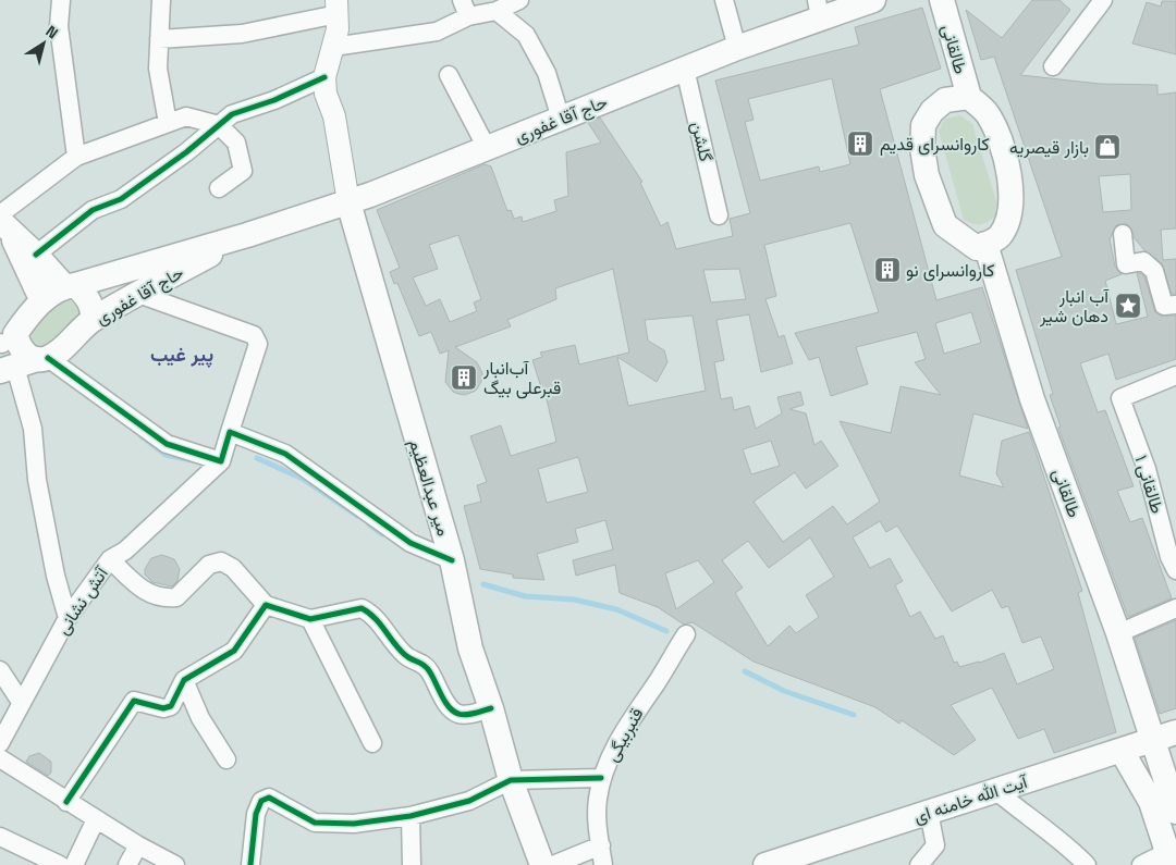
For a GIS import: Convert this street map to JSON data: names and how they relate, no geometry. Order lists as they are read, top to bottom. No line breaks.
{"streets":{"main road":["طالقانی","حاج آقا غفوری","میر عبدالعظیم","آیت الله خامنه ای"],"street":["گلشن","طالقانی ۱","آتش نشانی","قنبربیگی"]},"crossings":[["طالقانی","آیت الله خامنه ای"],["حاج آقا غفوری","گلشن"],["حاج آقا غفوری","میر عبدالعظیم"]],"districts":["پیر غیب"],"places":{"building":["کاروانسرای قدیم","کاروانسرای نو","آب‌انبار قبرعلی بیگ"],"shop":["بازار قیصریه"],"place":["آب انبار دهان شیر"]},"north":"top right"}
